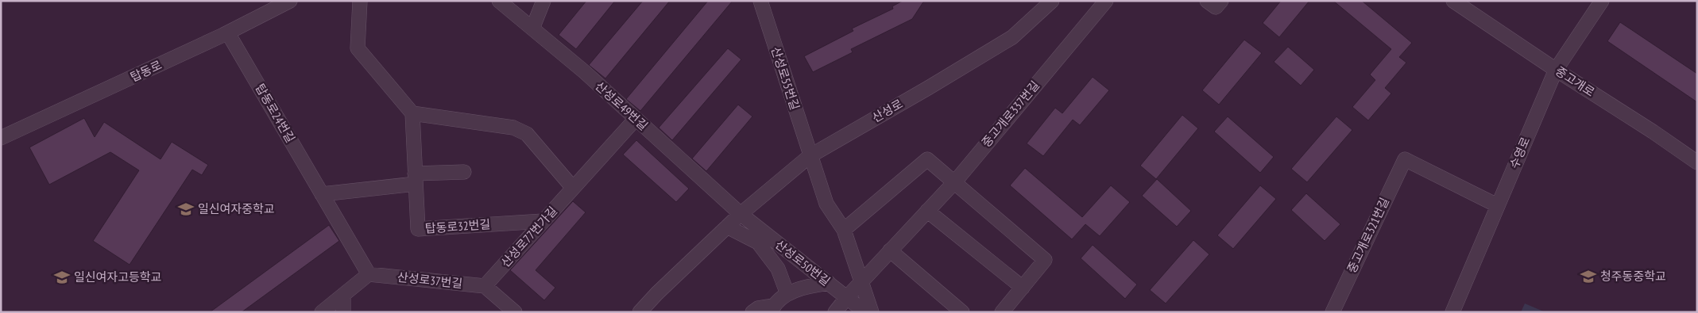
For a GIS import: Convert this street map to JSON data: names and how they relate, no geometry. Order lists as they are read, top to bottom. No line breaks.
{"streets":{"street":["탑동로","산성로55번길","중고개로","산성로49번길","산성로","탑동로24번길","중고개로337번길","수영로","탑동로32번길","중고개로321번길","산성로77번가길","산성로50번길","산성로37번길"]},"crossings":[["탑동로","탑동로24번길"],["산성로55번길","산성로"],["산성로55번길","중고개로337번길"],["중고개로","수영로"],["산성로49번길","산성로"],["산성로49번길","산성로77번가길"],["산성로49번길","산성로50번길"],["산성로","산성로50번길"],["탑동로24번길","산성로37번길"],["중고개로337번길","산성로50번길"],["수영로","중고개로321번길"],["탑동로32번길","산성로77번가길"],["산성로77번가길","산성로37번길"]],"places":{"school or university":["일신여자중학교","청주동중학교","일신여자고등학교"]}}
